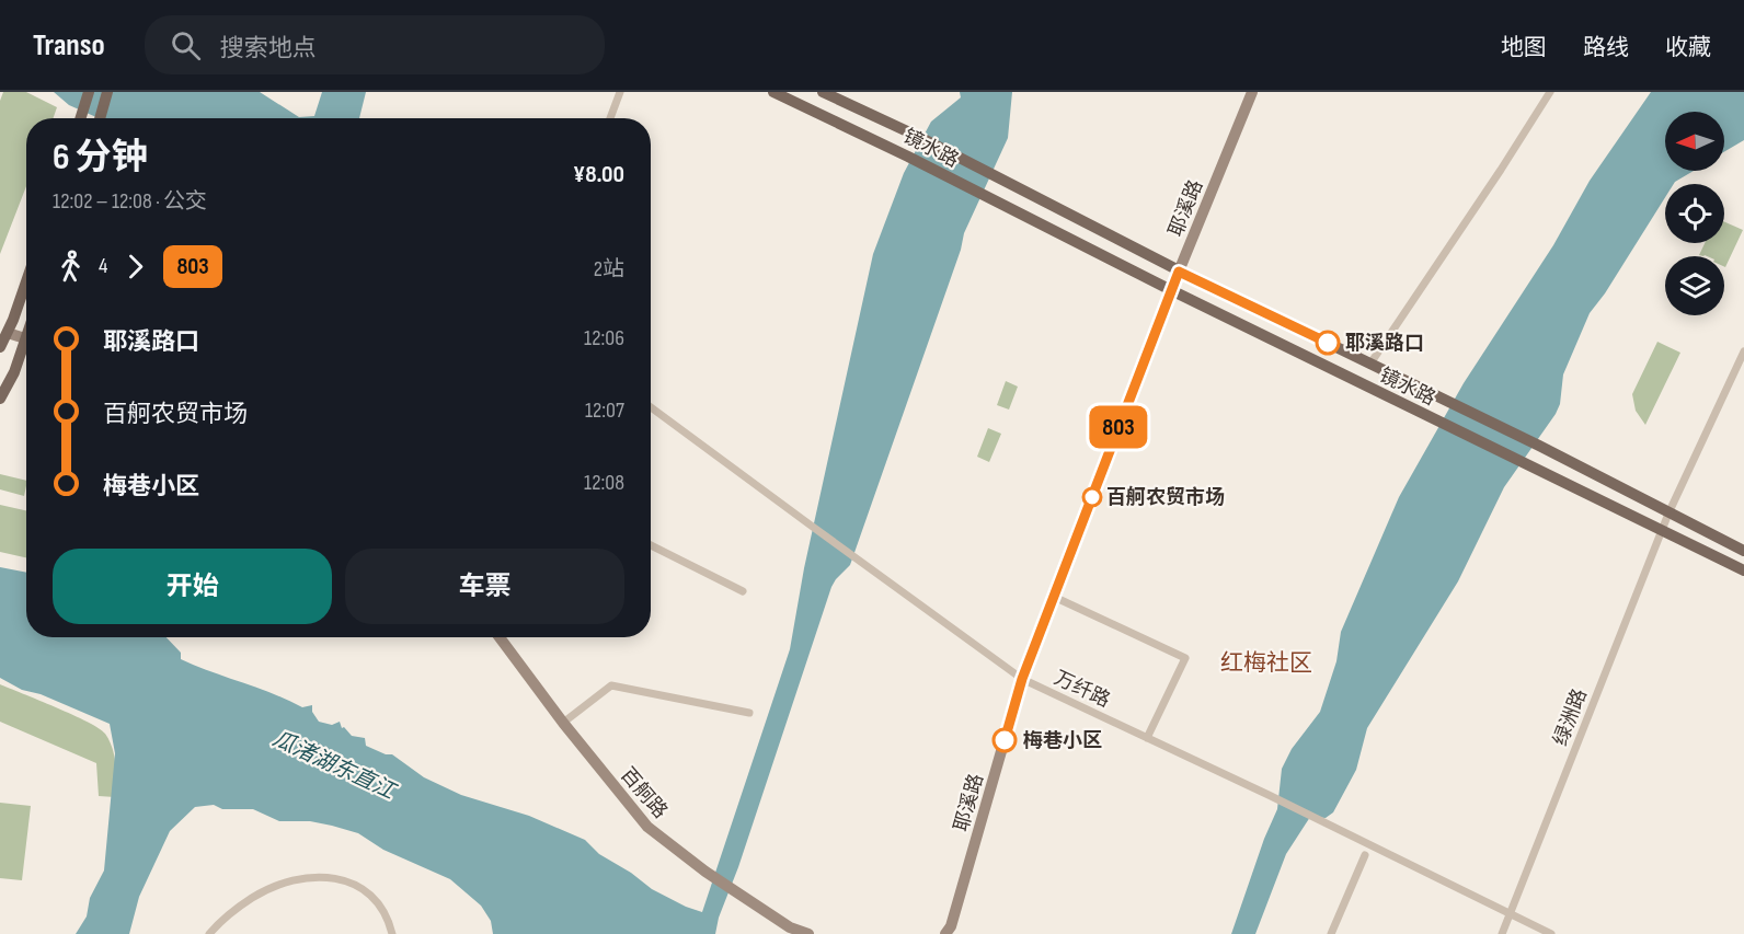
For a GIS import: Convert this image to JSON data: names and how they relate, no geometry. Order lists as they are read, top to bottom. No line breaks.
{"streets":{"main road":["镜水路"],"street":["耶溪路","万纤路","绿洲路","百舸路"]},"crossings":[["镜水路","耶溪路"],["镜水路","绿洲路"],["耶溪路","万纤路"],["万纤路","绿洲路"]],"districts":["红梅社区"],"water":["瓜渚湖东直江"],"places":["耶溪路口","百舸农贸市场","梅巷小区"],"lines":["bus line 803"],"north":"left","page":{"header":"Transo","search":"搜索地点","nav":["地图","路线","收藏"],"on_map":"803","heading":["6 分钟","12:02 – 12:08 · 公交","¥8.00"],"legs":["4","803","2站"],"list":[{"name":"耶溪路口","value":"12:06"},{"name":"百舸农贸市场","value":"12:07"},{"name":"梅巷小区","value":"12:08"}],"buttons":["开始","车票"]}}
